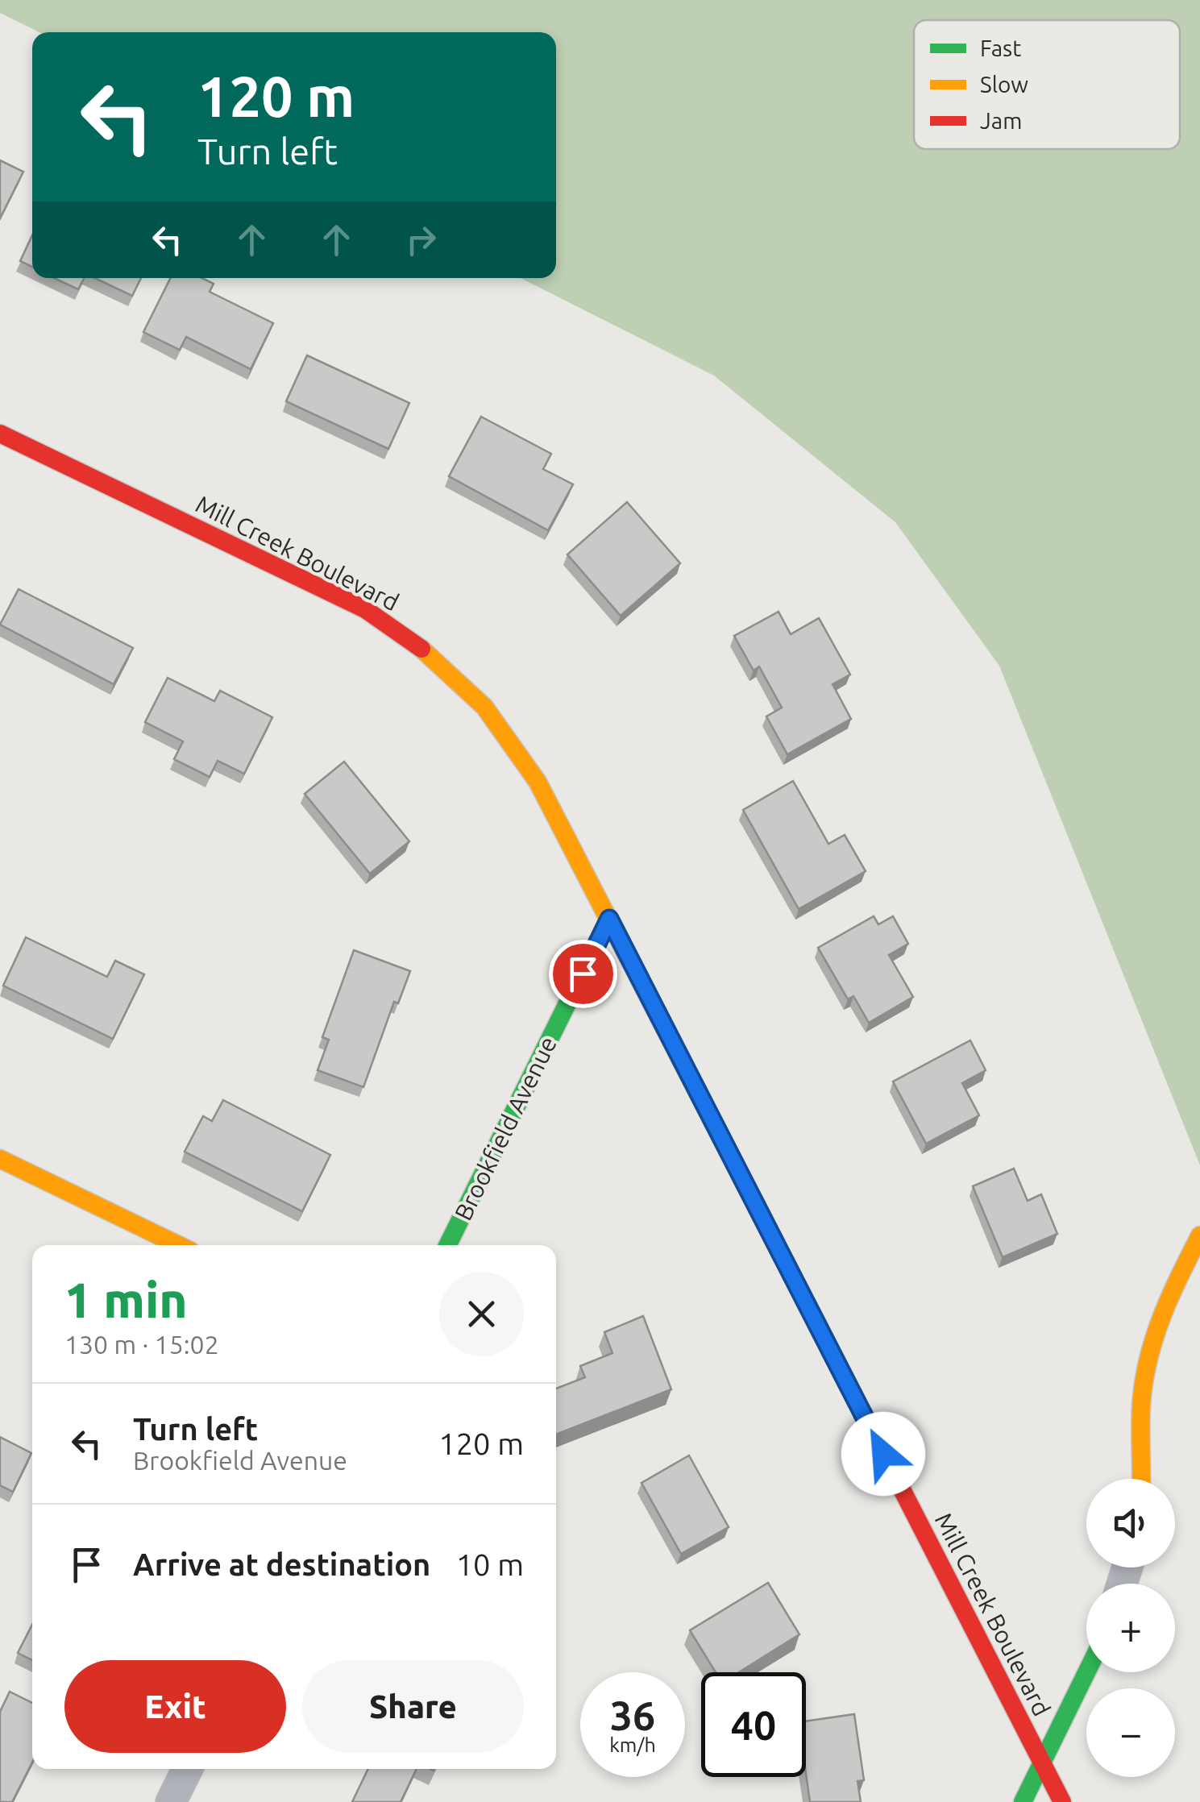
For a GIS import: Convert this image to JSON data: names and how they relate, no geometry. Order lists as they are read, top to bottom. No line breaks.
{"streets":{"street":["Mill Creek Boulevard","Brookfield Avenue"]},"crossings":[["Mill Creek Boulevard","Brookfield Avenue"]],"legend":["Fast","Slow","Jam"],"page":{"turn":["120 m","Turn left"],"heading":["1 min","130 m · 15:02"],"list":[{"name":"Turn left","note":"Brookfield Avenue","value":"120 m"},{"name":"Arrive at destination","value":"10 m"}],"map_buttons":["+","−"],"buttons":["Exit","Share"],"speed":"36 km/h","limit":"40"}}
